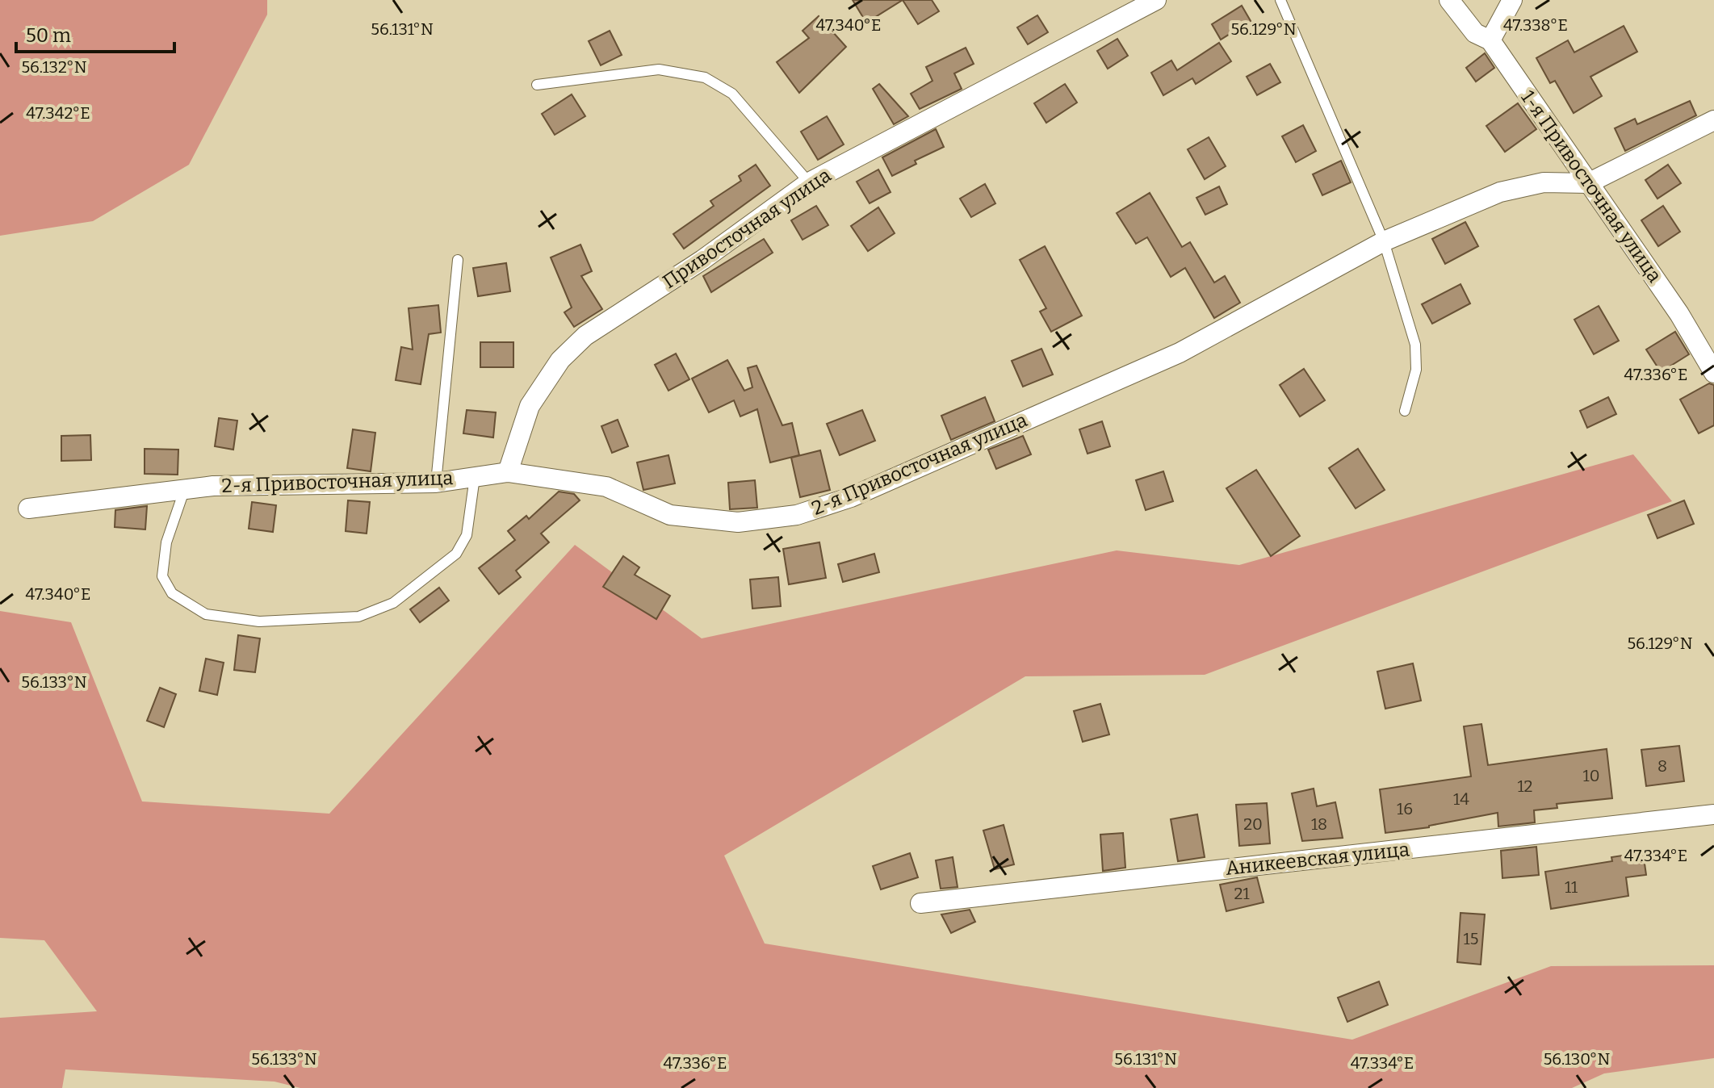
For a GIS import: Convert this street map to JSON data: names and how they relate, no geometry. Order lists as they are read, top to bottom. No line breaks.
{"streets":{"street":["1-я Привосточная улица","Привосточная улица","2-я Привосточная улица","Аникеевская улица"]},"crossings":[["1-я Привосточная улица","2-я Привосточная улица"],["Привосточная улица","2-я Привосточная улица"]],"house_numbers":["8","10","12","14","16","20","18","11","21","15"],"scale_bar":"50 m","coordinates":["47.338°E","47.340°E","56.131°N","56.129°N","56.132°N","47.342°E","47.336°E","56.133°N","47.334°E","56.130°N"]}
